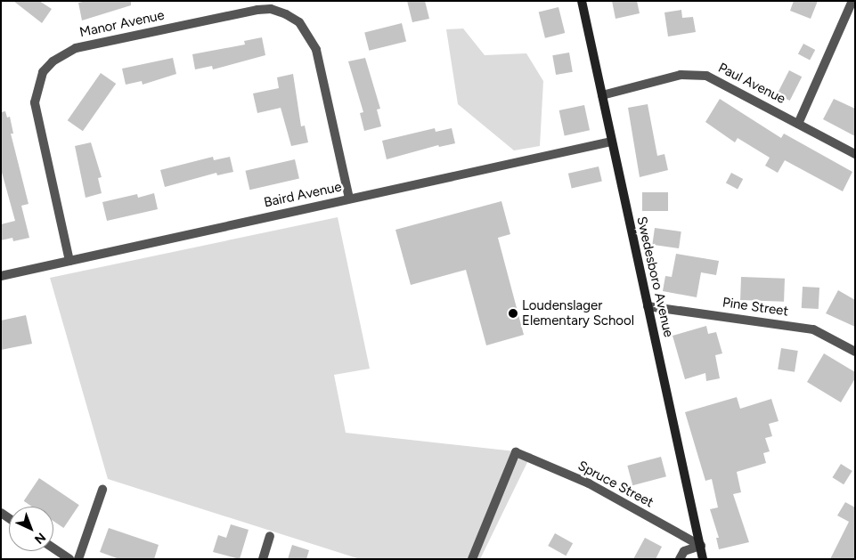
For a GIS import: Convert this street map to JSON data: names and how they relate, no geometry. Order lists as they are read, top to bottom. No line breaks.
{"streets":{"street":["Manor Avenue","Paul Avenue","Baird Avenue","Swedesboro Avenue","Pine Street","Spruce Street"]},"crossings":[["Manor Avenue","Baird Avenue"],["Paul Avenue","Swedesboro Avenue"],["Baird Avenue","Swedesboro Avenue"],["Swedesboro Avenue","Pine Street"],["Swedesboro Avenue","Spruce Street"]],"places":["Loudenslager Elementary School"],"north":"bottom right"}
